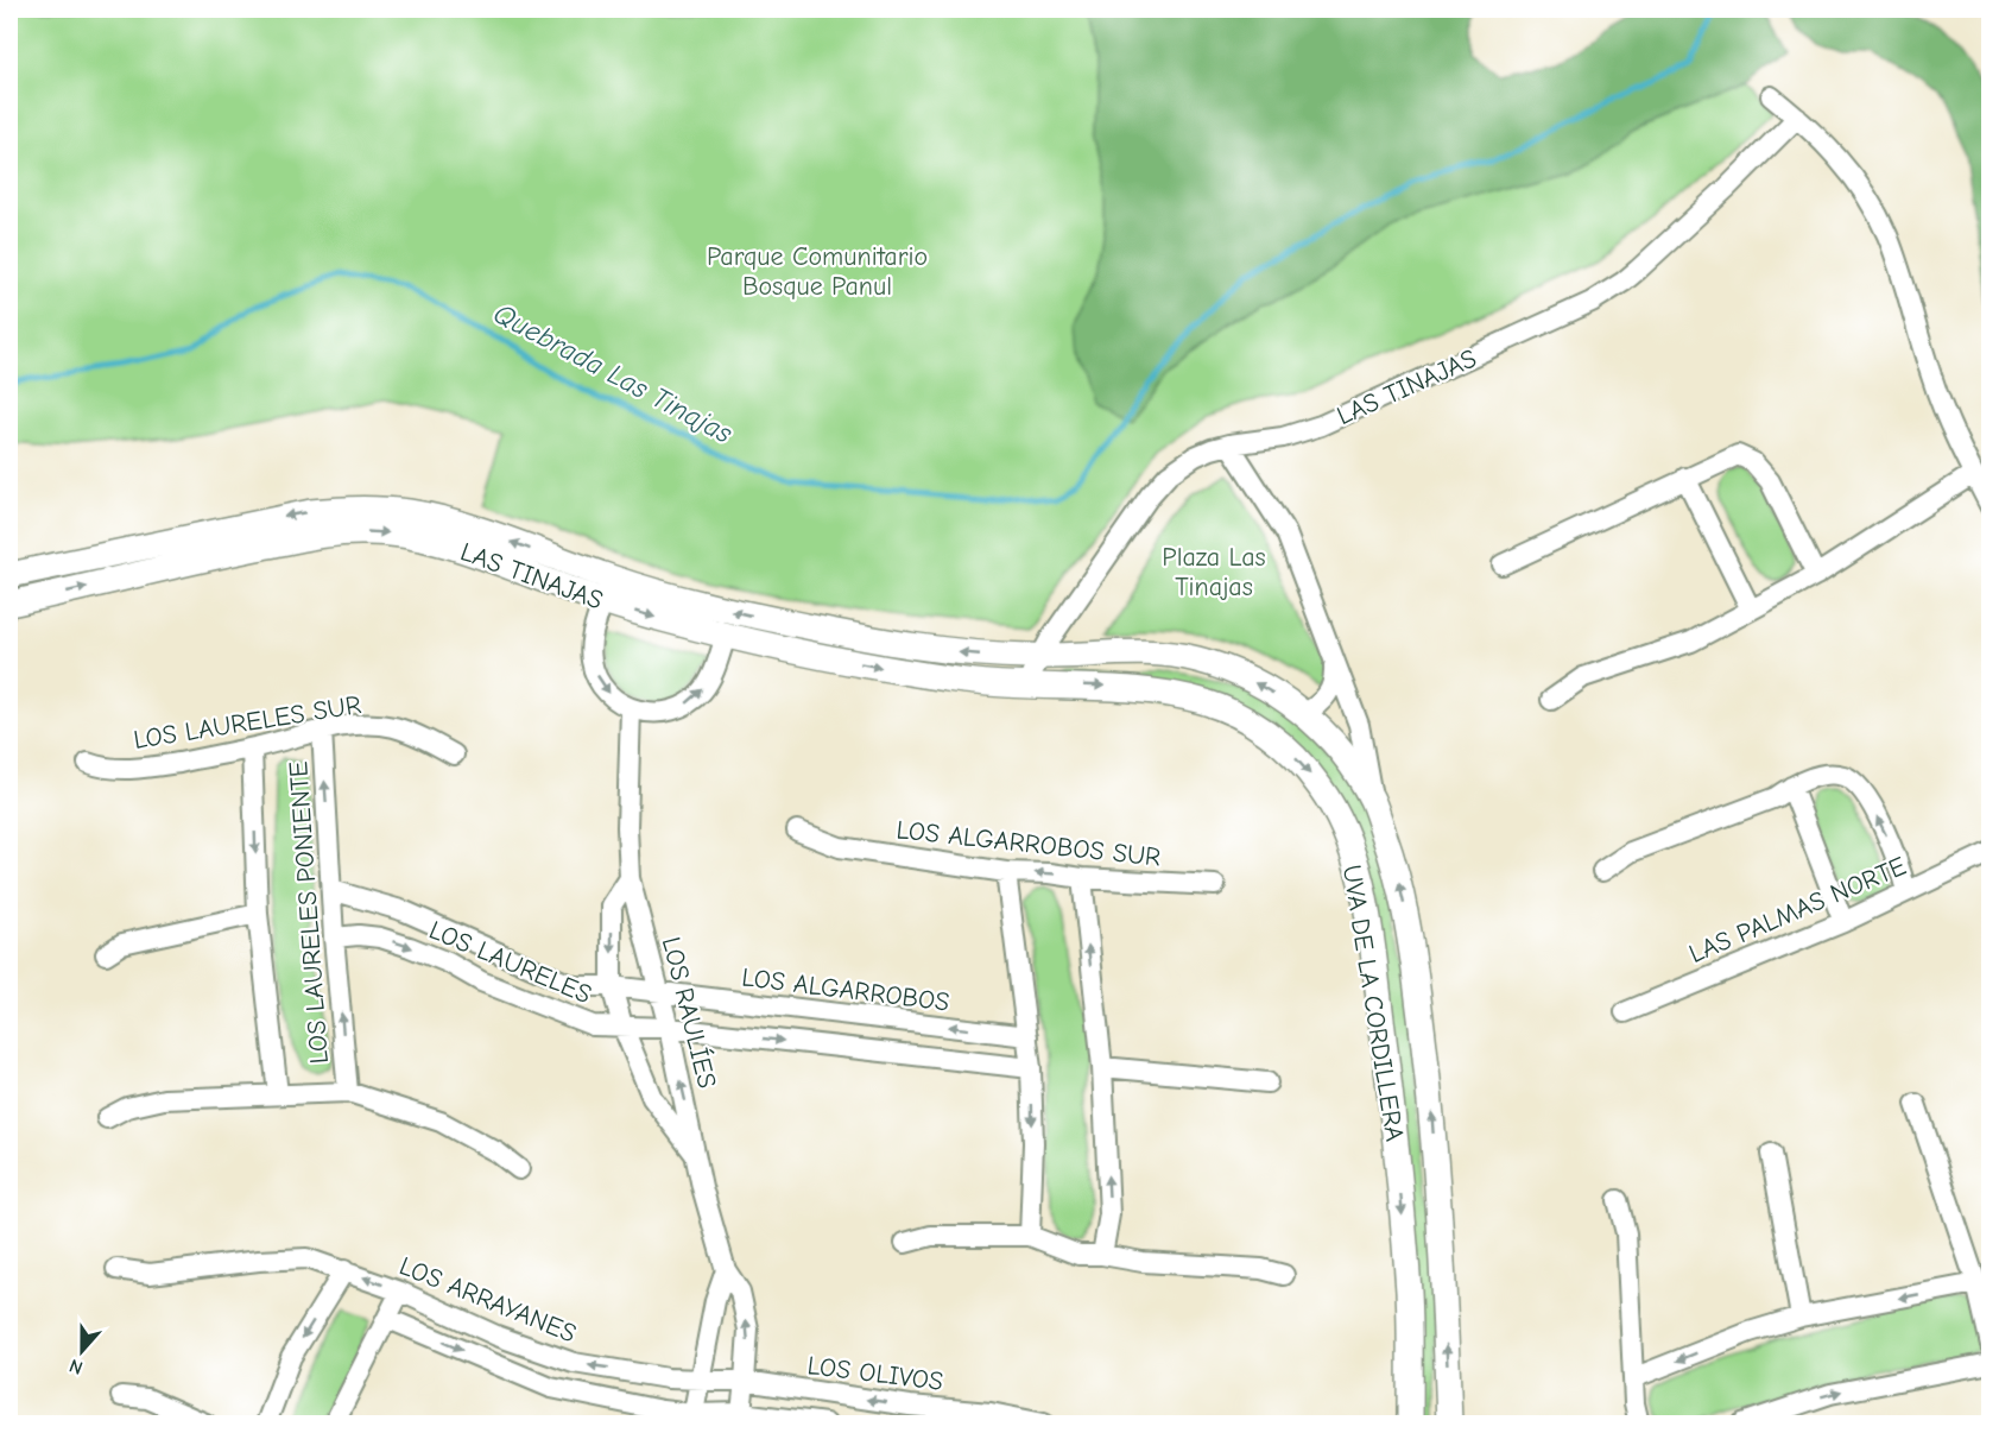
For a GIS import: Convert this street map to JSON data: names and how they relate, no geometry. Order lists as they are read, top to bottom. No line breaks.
{"streets":{"street":["LAS TINAJAS","LOS LAURELES SUR","LOS ALGARROBOS SUR","LAS PALMAS NORTE","LOS LAURELES PONIENTE","LOS LAURELES","LOS ALGARROBOS","UVA DE LA CORDILLERA","LOS RAULÍES","LOS ARRAYANES","LOS OLIVOS"]},"crossings":[["LAS TINAJAS","UVA DE LA CORDILLERA"],["LOS LAURELES SUR","LOS LAURELES PONIENTE"],["LOS LAURELES PONIENTE","LOS LAURELES"],["LOS LAURELES","LOS ALGARROBOS"],["LOS LAURELES","LOS RAULÍES"],["LOS ALGARROBOS","LOS RAULÍES"],["LOS RAULÍES","LOS OLIVOS"],["LOS ARRAYANES","LOS OLIVOS"]],"water":["Quebrada Las Tinajas"],"parks":["Parque Comunitario Bosque Panul","Plaza Las Tinajas"],"north":"bottom"}
